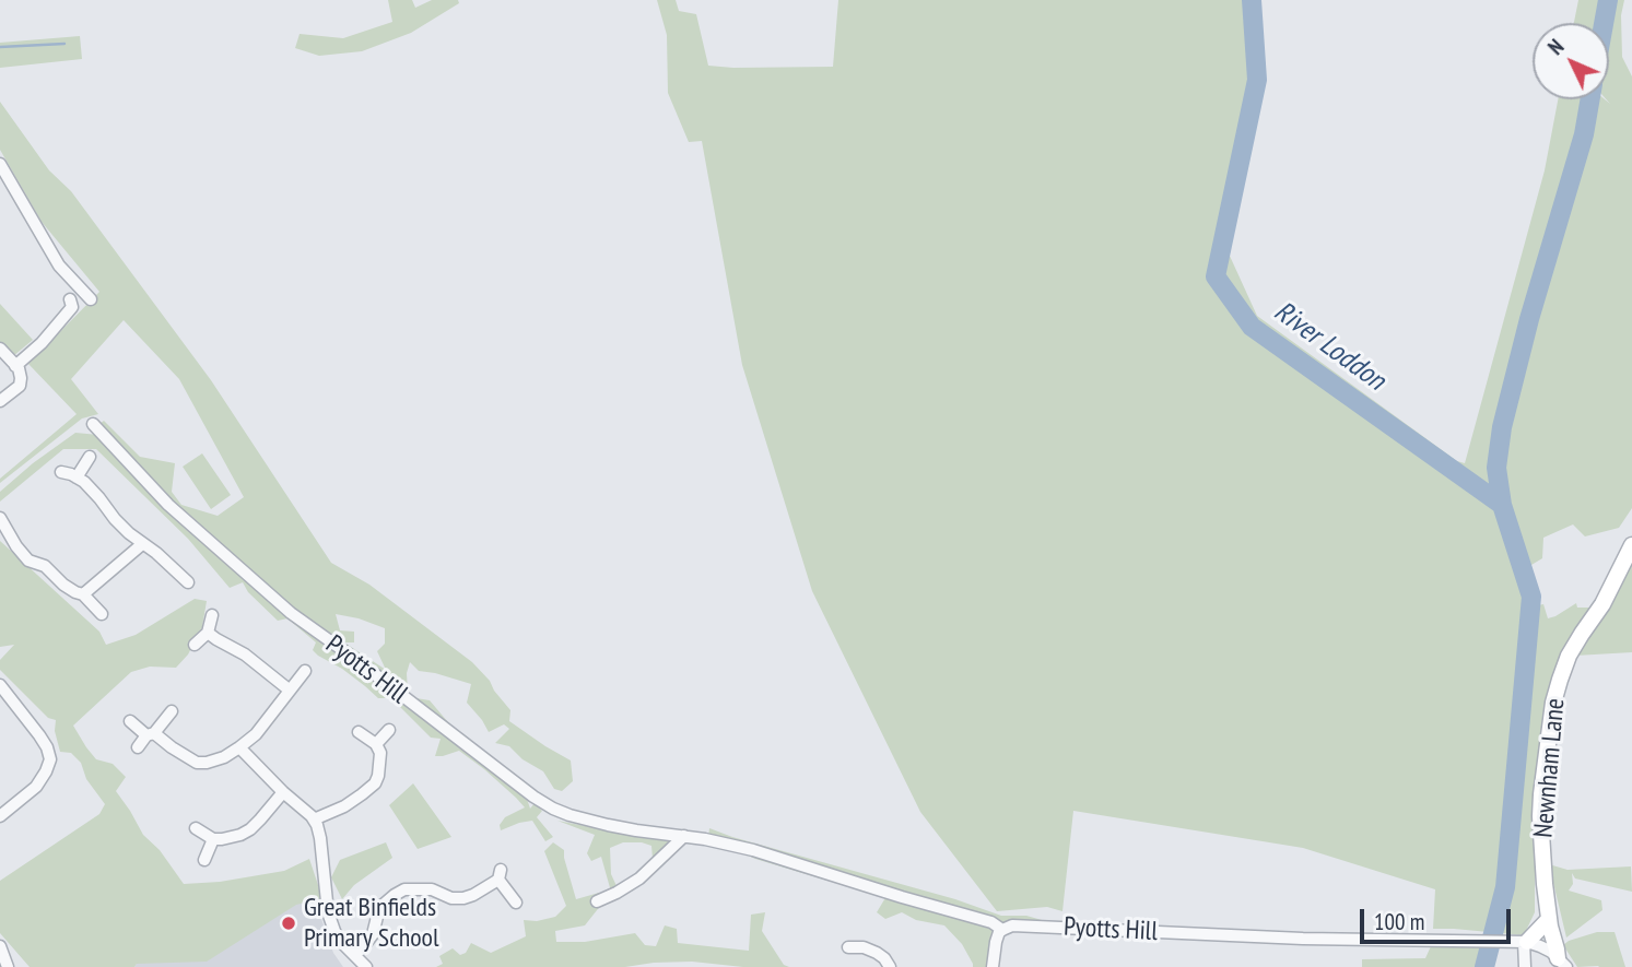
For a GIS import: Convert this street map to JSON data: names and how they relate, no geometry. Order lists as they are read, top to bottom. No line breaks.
{"streets":{"street":["Pyotts Hill","Newnham Lane"]},"crossings":[["Pyotts Hill","Newnham Lane"]],"water":["River Loddon"],"places":["Great Binfields Primary School"],"scale_bar":"100 m","north":"top left"}
